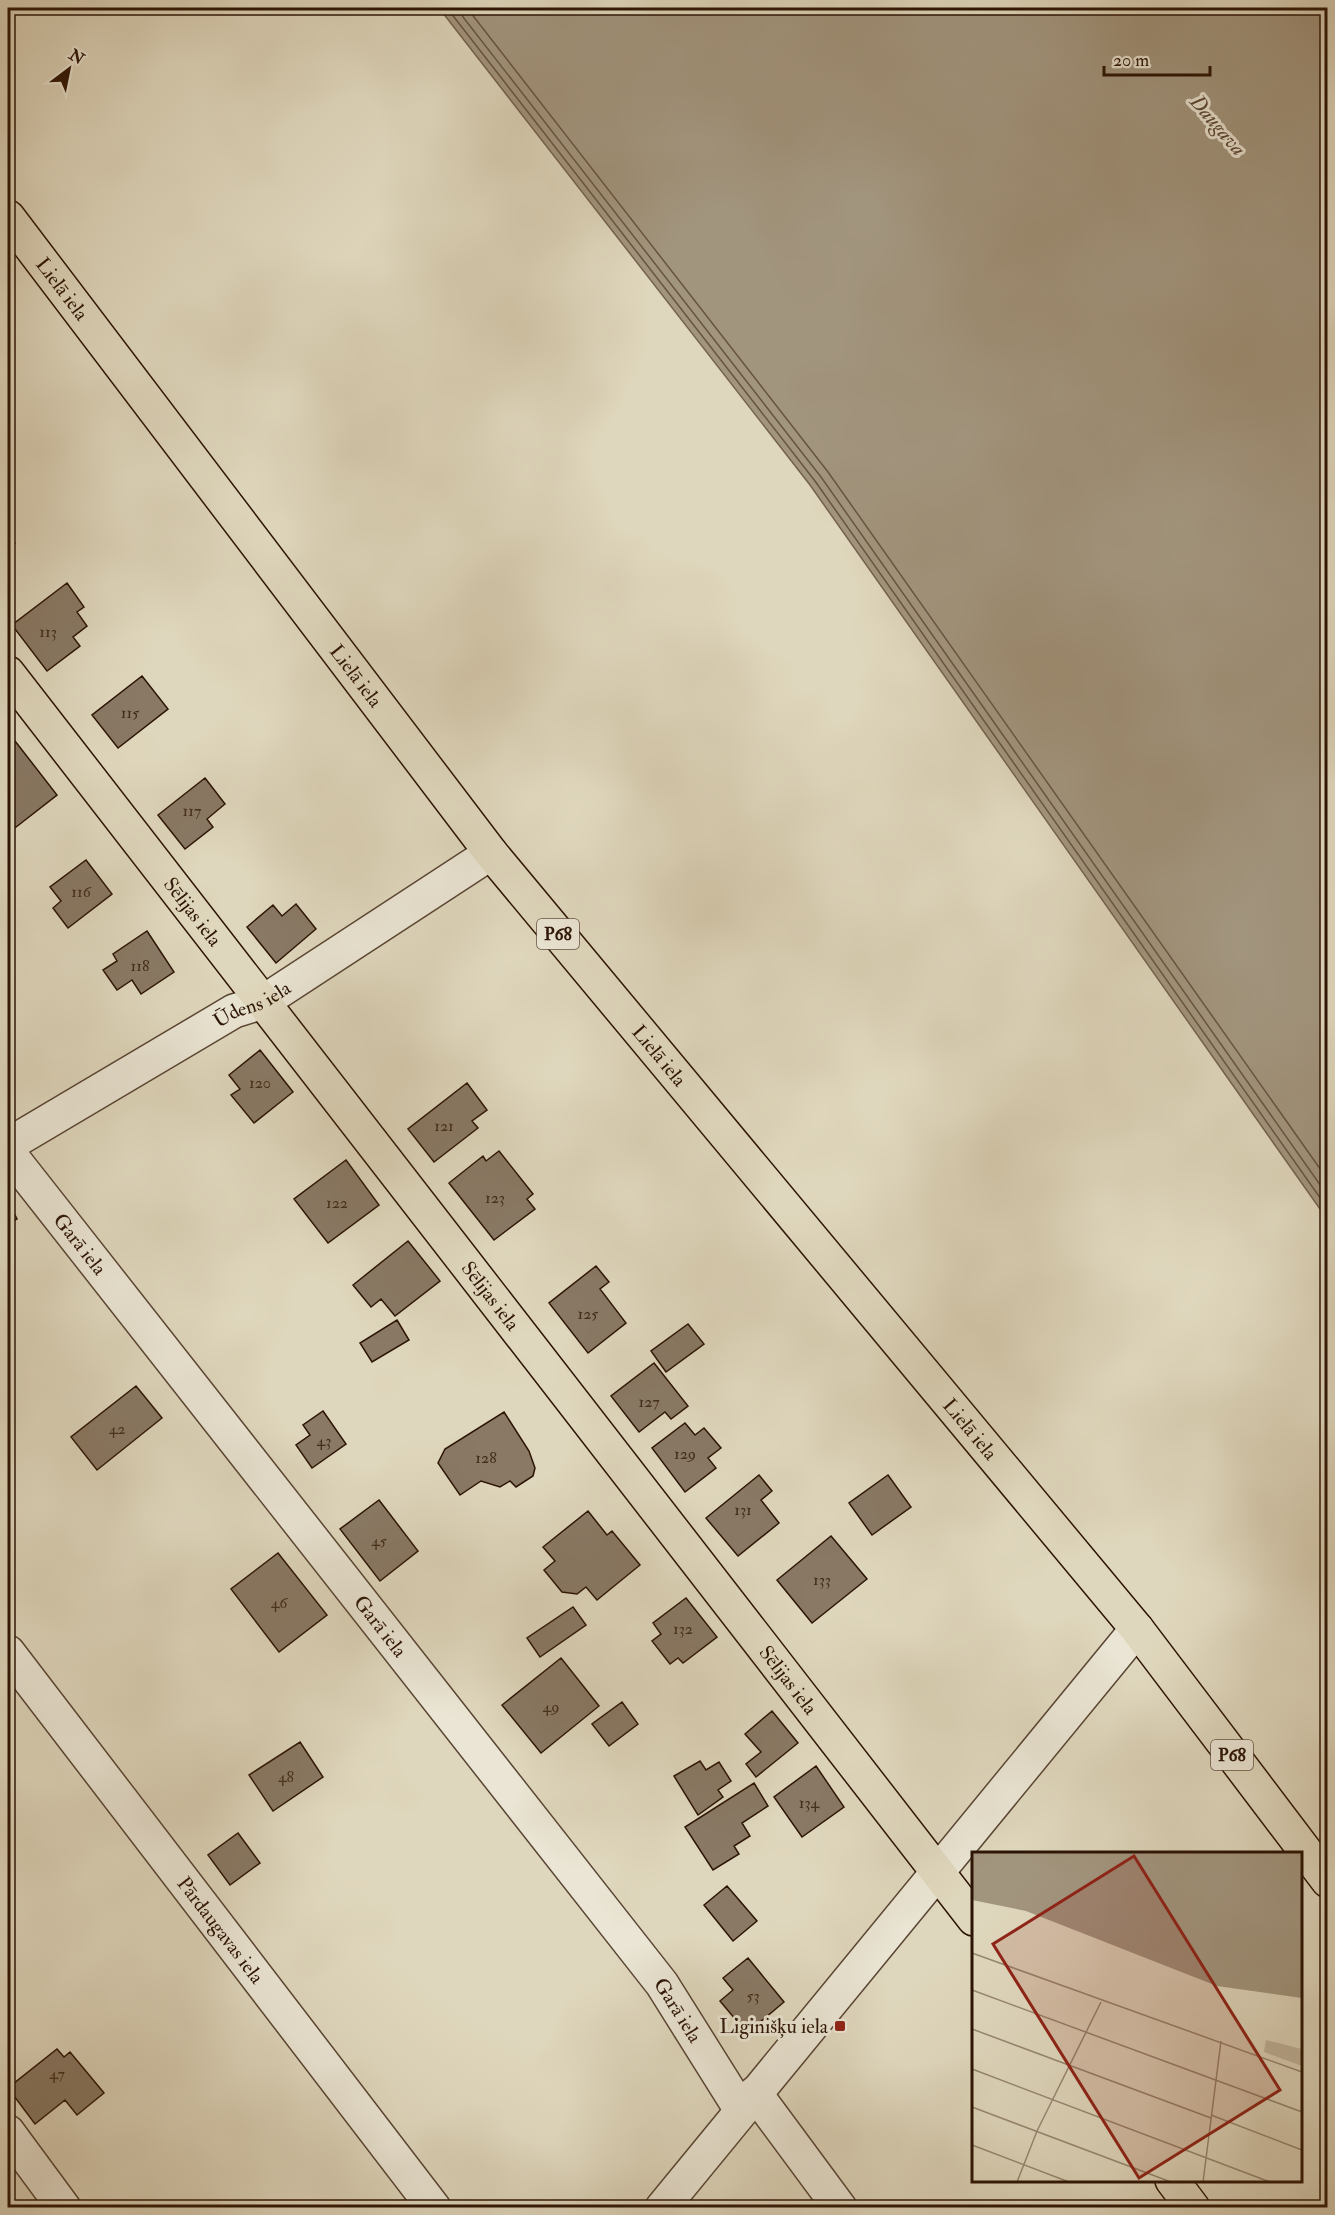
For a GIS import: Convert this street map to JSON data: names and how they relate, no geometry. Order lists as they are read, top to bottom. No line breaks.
{"streets":{"main road":["Lielā iela","Sēlijas iela","P68"],"street":["Ūdens iela","Garā iela","Pārdaugavas iela"]},"crossings":[["Lielā iela","Ūdens iela"],["Sēlijas iela","Ūdens iela"]],"water":["Daugava"],"places":{"transit":["Liginišķu iela"]},"house_numbers":["113","115","117","116","118","120","121","123","122","125","127","42","43","129","128","131","45","133","46","132","49","48","134","53","47"],"scale_bar":"20 m","north":"top right"}
